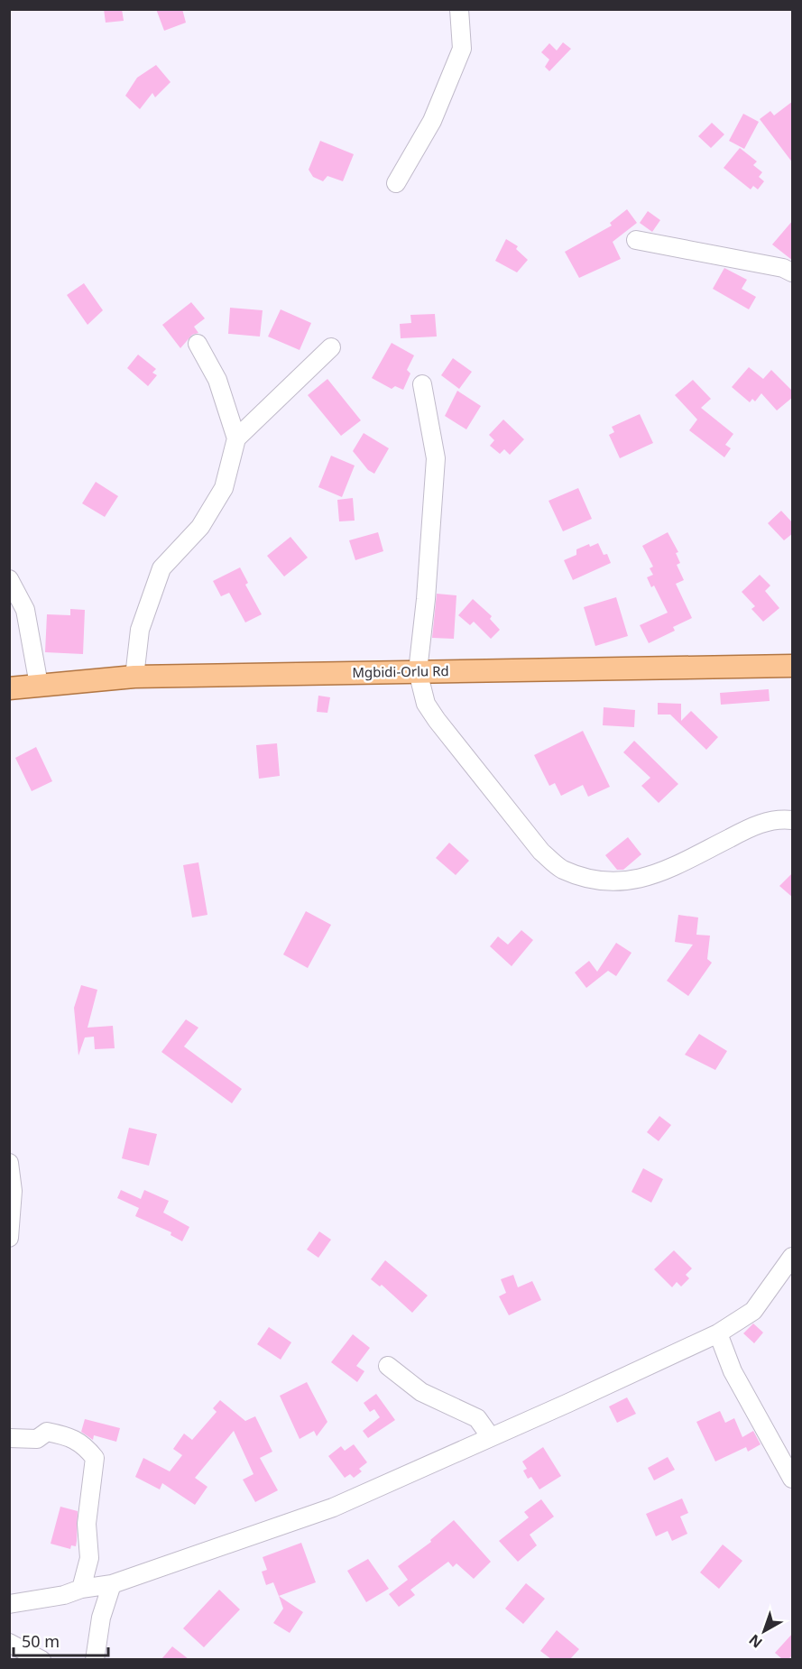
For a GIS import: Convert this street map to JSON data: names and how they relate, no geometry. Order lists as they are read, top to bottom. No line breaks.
{"streets":{"main road":["Mgbidi-Orlu Rd"]},"scale_bar":"50 m","north":"bottom left"}
